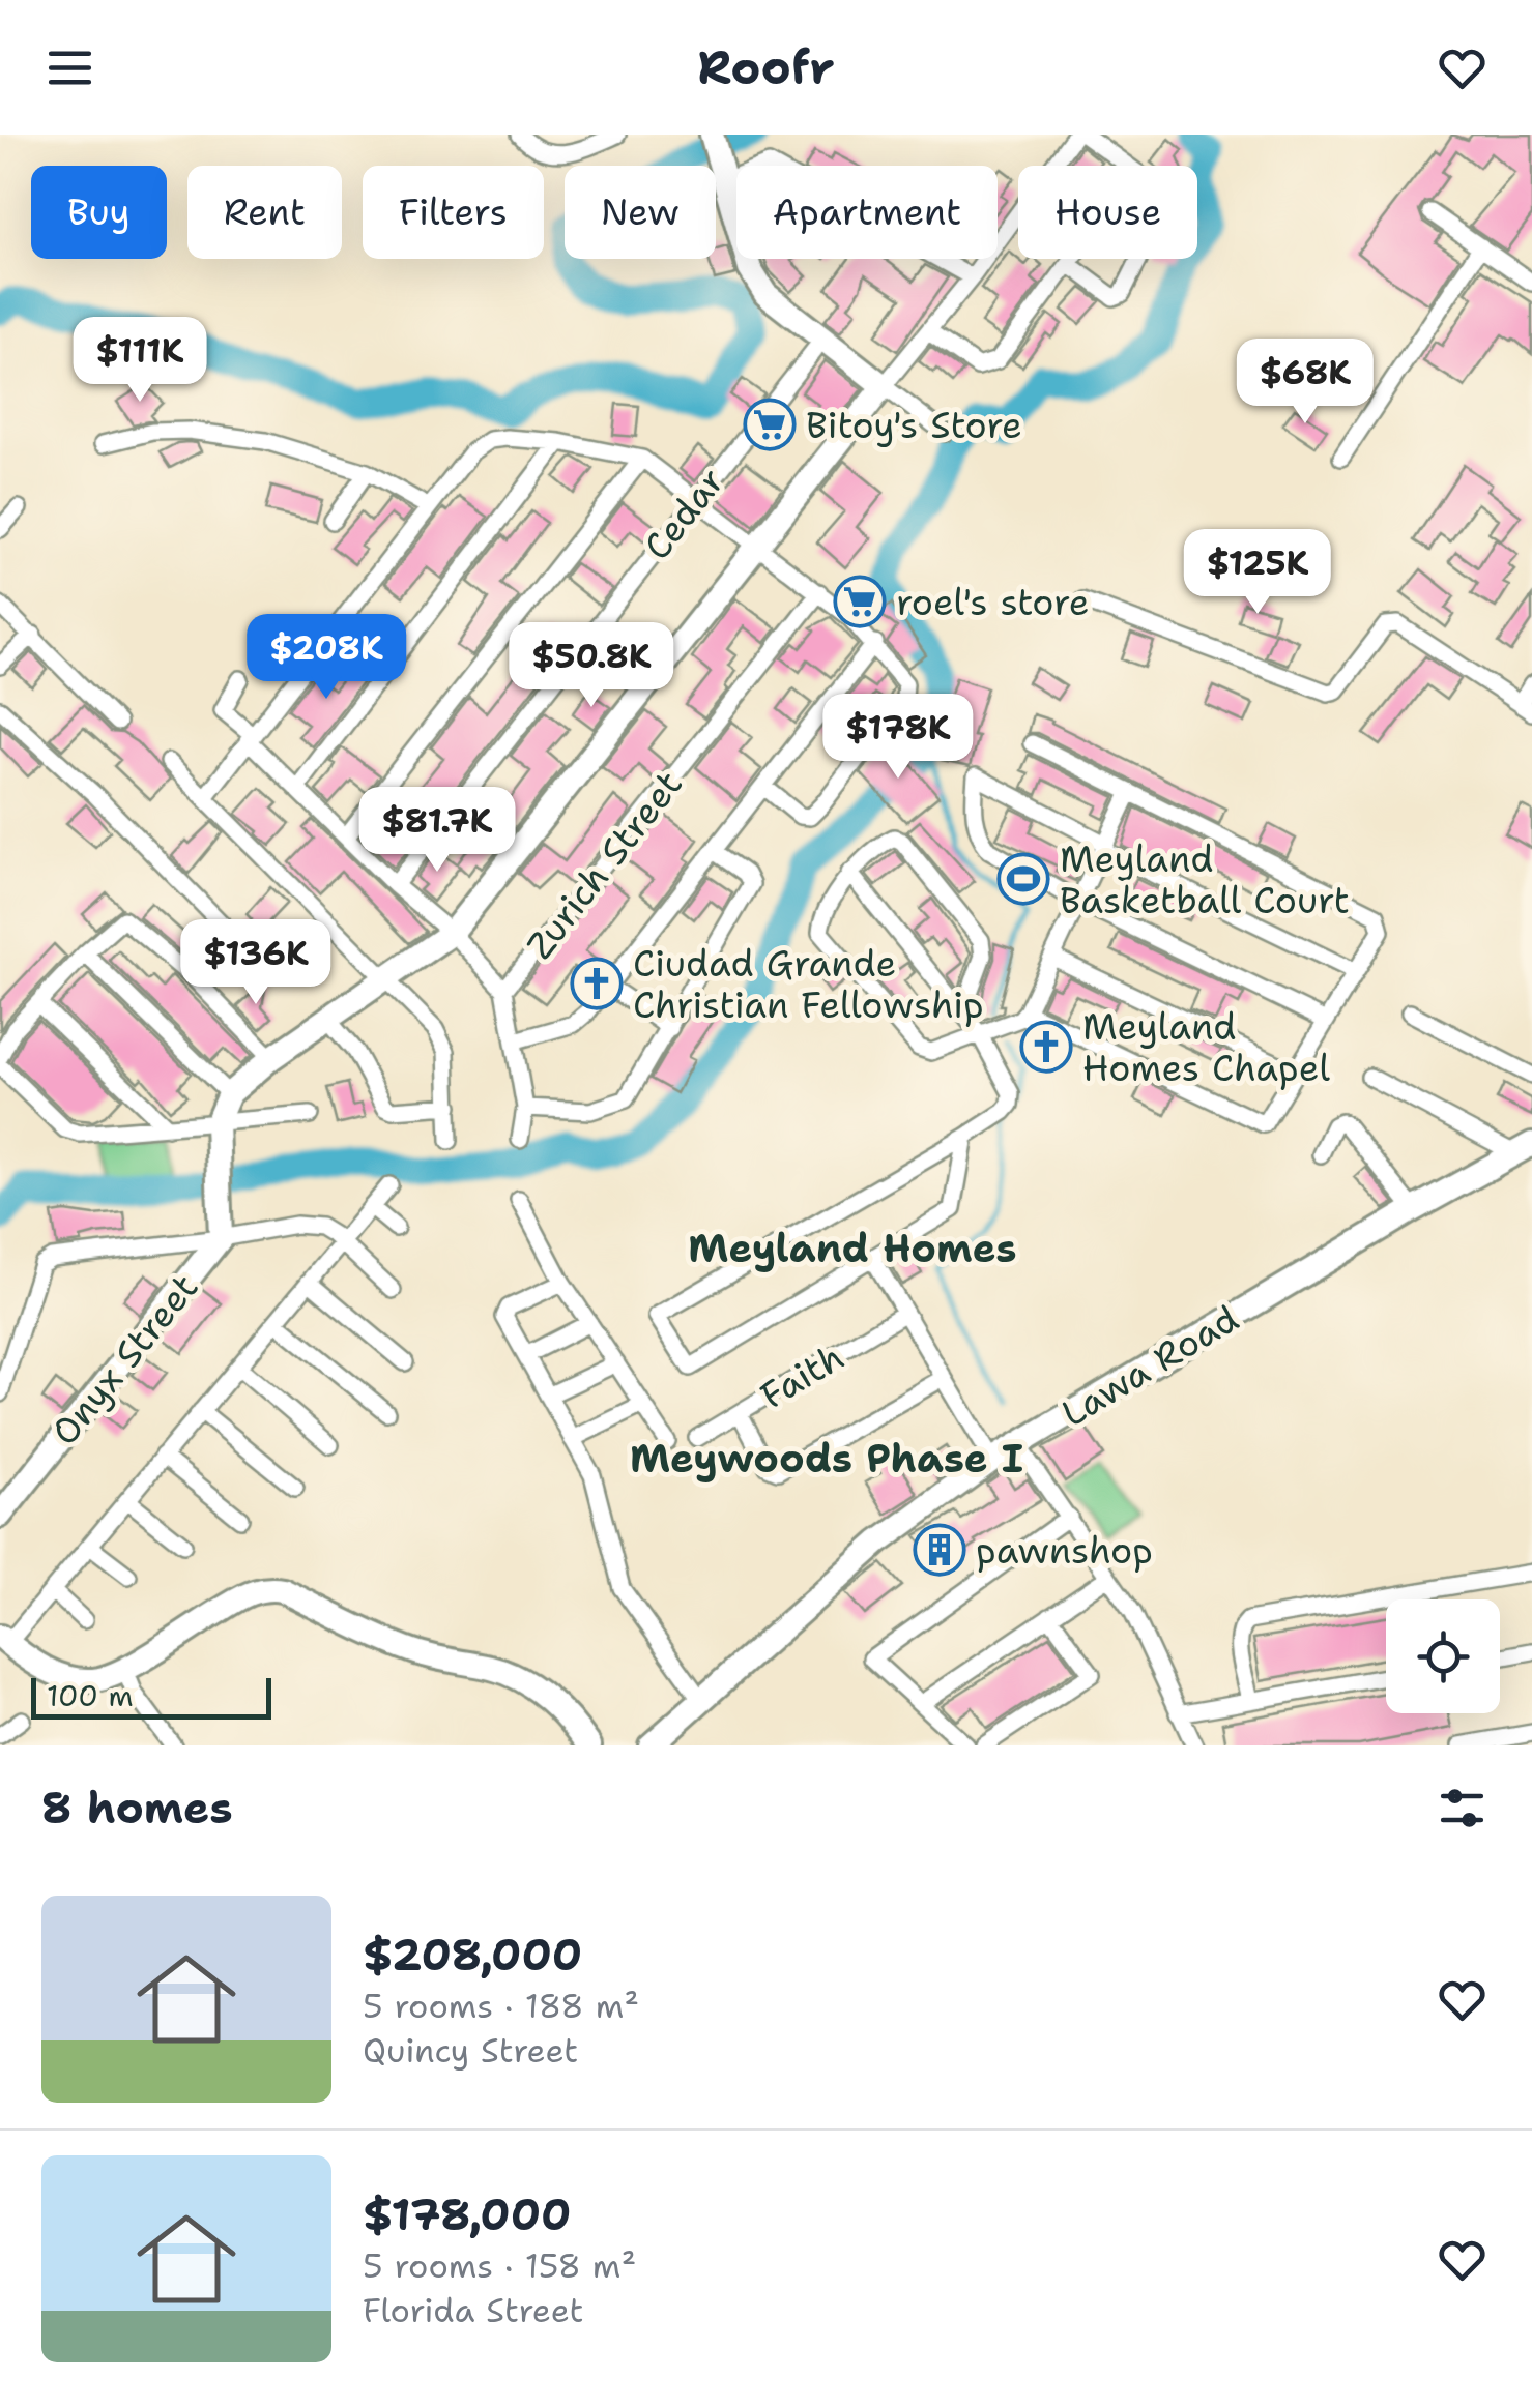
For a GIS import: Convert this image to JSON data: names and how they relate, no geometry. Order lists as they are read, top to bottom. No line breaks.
{"streets":{"street":["Cedar","Zurich Street","Onyx Street","Lawa Road","Faith"]},"districts":["Meyland Homes","Meywoods Phase I"],"places":{"supermarket":["Bitoy's Store","roel's store"],"sports":["Meyland Basketball Court"],"church":["Ciudad Grande Christian Fellowship","Meyland Homes Chapel"],"building":["pawnshop"]},"scale_bar":"100 m","page":{"header":"Roofr","chip":["Buy","Rent","Filters","New","Apartment","House"],"price":["$111K","$68K","$125K","$208K","$50.8K","$178K","$81.7K","$136K"],"scale":"100 m","heading":"8 homes","list":[{"name":"$208,000","note":"5 rooms · 188 m² · Quincy Street"},{"name":"$178,000","note":"5 rooms · 158 m² · Florida Street"}]}}
